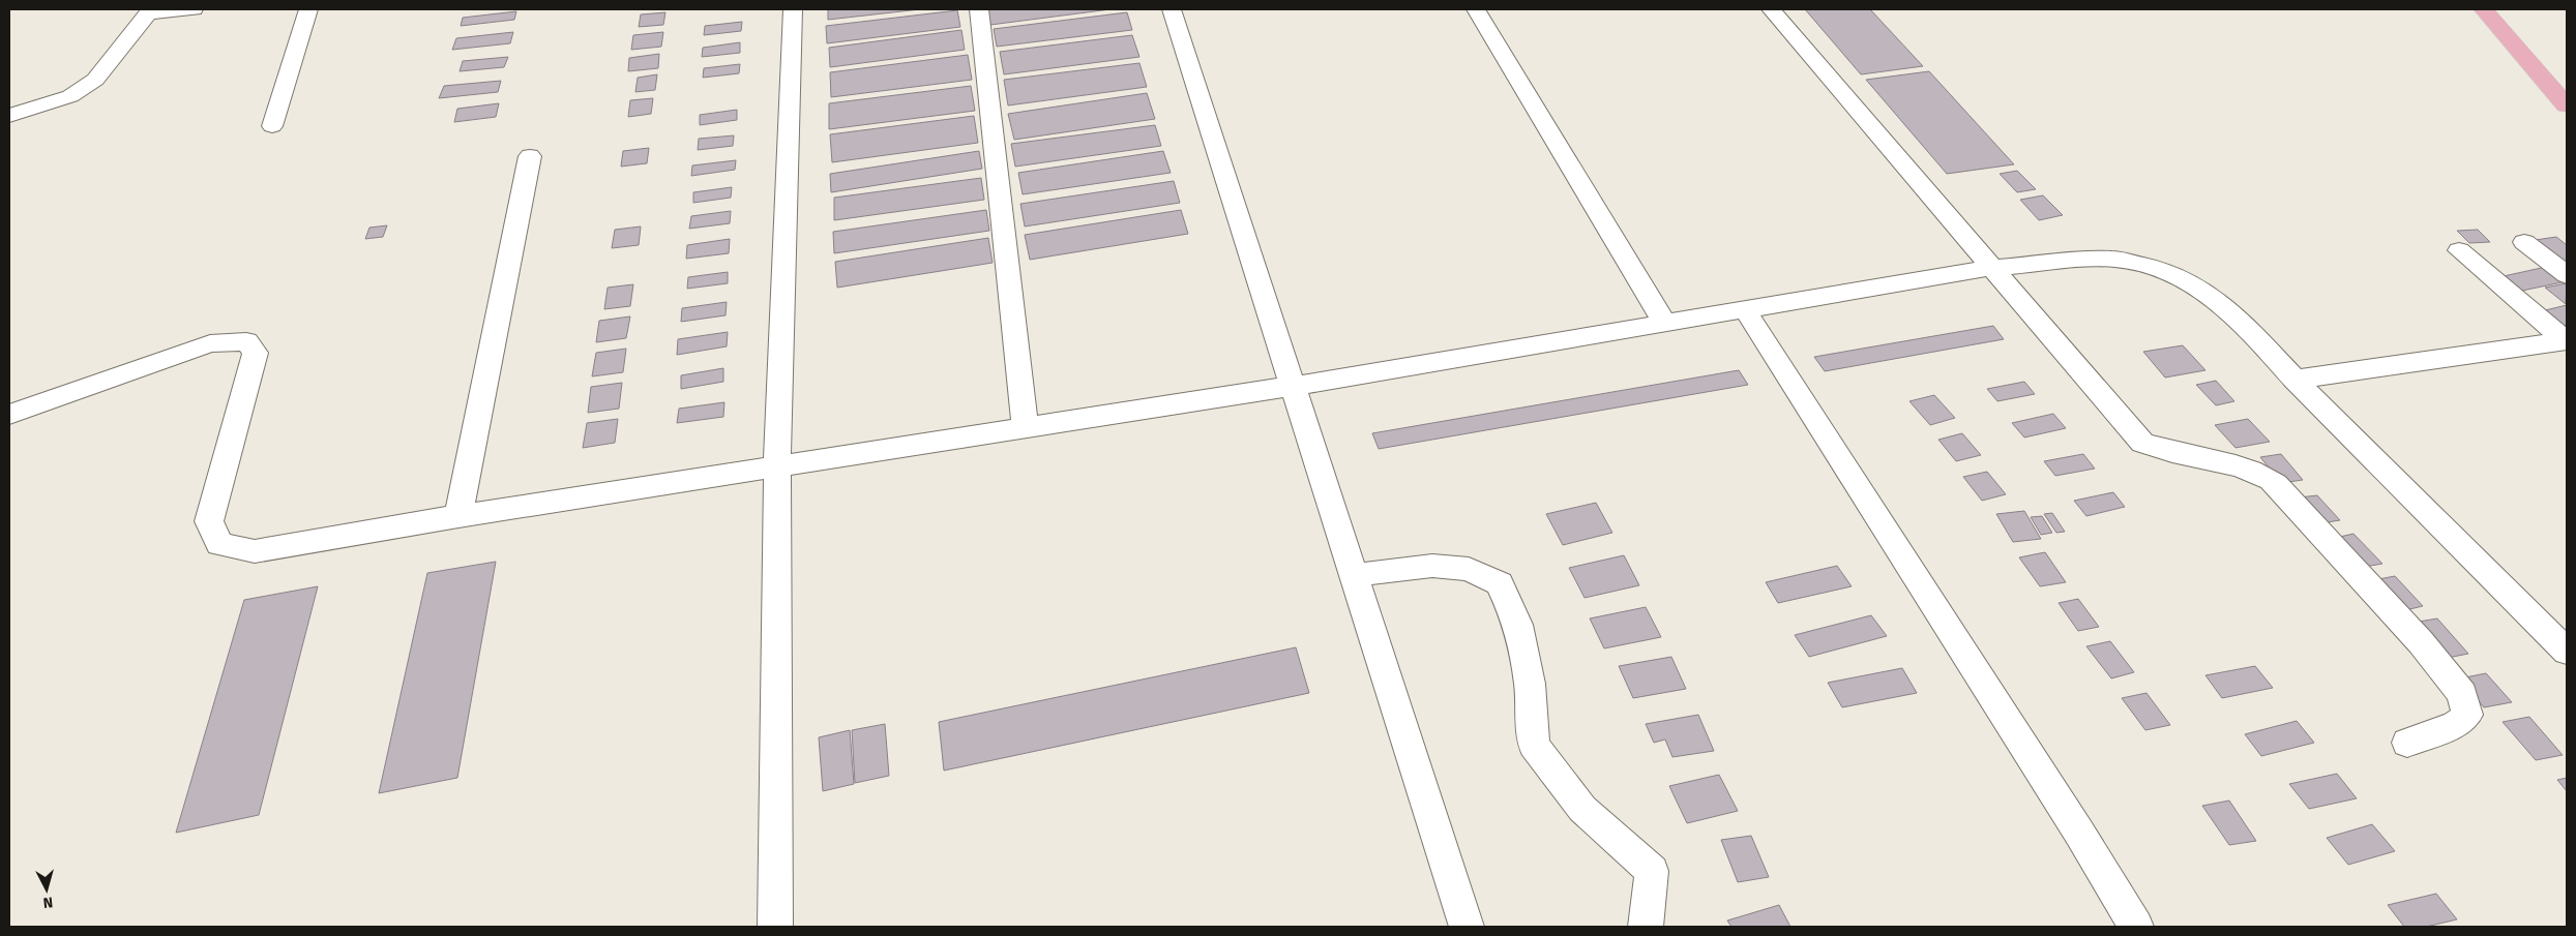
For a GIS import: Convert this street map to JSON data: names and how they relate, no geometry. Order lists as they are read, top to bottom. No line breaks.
{"north":"bottom"}
